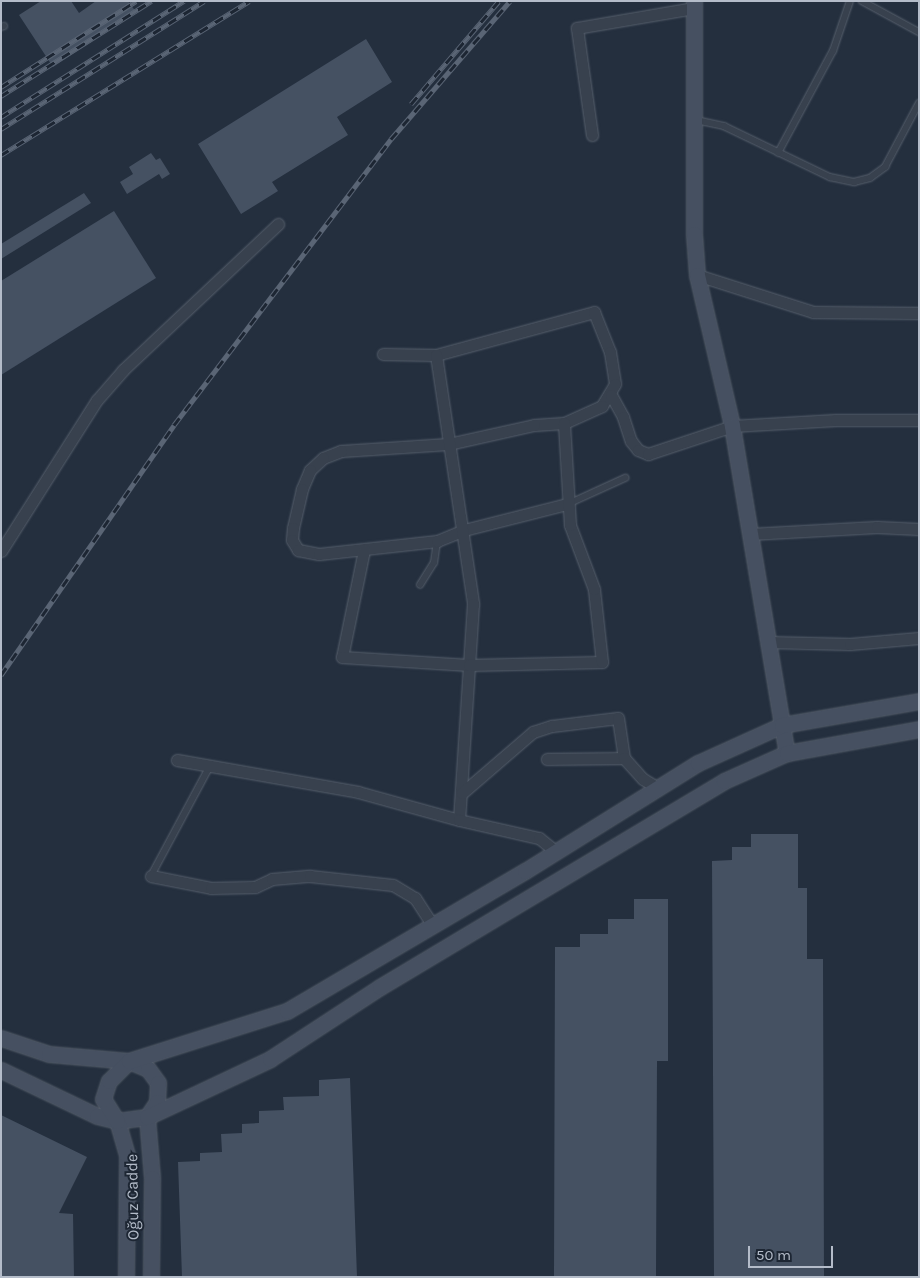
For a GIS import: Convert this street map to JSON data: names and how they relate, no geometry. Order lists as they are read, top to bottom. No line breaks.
{"streets":{"main road":["Oğuz Cadde"]},"scale_bar":"50 m"}
